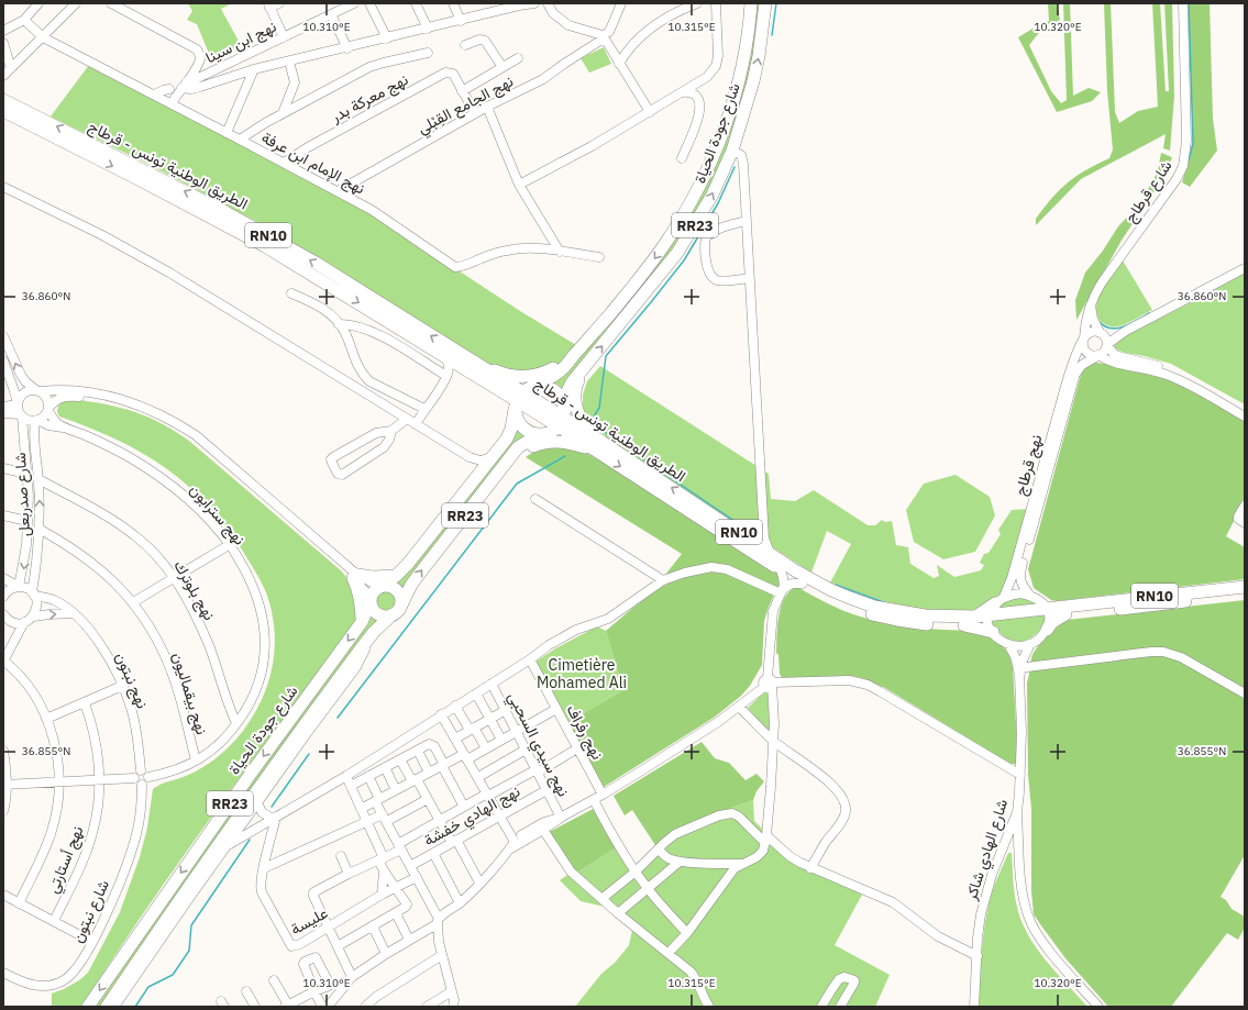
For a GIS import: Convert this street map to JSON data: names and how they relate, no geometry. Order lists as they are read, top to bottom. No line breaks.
{"streets":{"highway":["شارع جودة الحياة","الطريق الوطنية تونس - قرطاج","RR23","RN10"],"street":["نهج ابن سينا","نهج معركة بدر","نهج الجامع القِبْلي","نهج الإمام ابن عرفة","شارع قرطاج","نهج قرطاج","شارع صدربعل","نهج سترابون","نهج بلوترك","نهج نبتون","نهج بيقماليون","نهج رفراف","نهج سيدي السحبي","نهج الهادي خفشة","شارع الهادي شاكر","نهج أستارتي","شارع نبتون","عليسة"]},"crossings":[["نهج معركة بدر","نهج الجامع القِبْلي"],["نهج معركة بدر","نهج الإمام ابن عرفة"],["نهج الجامع القِبْلي","نهج الإمام ابن عرفة"],["شارع جودة الحياة","الطريق الوطنية تونس - قرطاج"],["شارع جودة الحياة","RN10"],["الطريق الوطنية تونس - قرطاج","RN10"],["الطريق الوطنية تونس - قرطاج","نهج قرطاج"],["شارع قرطاج","نهج قرطاج"],["شارع صدربعل","نهج سترابون"],["شارع صدربعل","نهج بلوترك"],["شارع صدربعل","نهج نبتون"],["شارع صدربعل","نهج بيقماليون"],["نهج سترابون","نهج بلوترك"],["نهج سترابون","نهج نبتون"],["نهج سترابون","نهج بيقماليون"],["نهج سترابون","شارع نبتون"],["نهج نبتون","شارع نبتون"],["نهج سيدي السحبي","نهج الهادي خفشة"]],"parks":["Cimetière Mohamed Ali"],"coordinates":["10.310°E","10.315°E","10.320°E","36.860°N","36.855°N"]}
